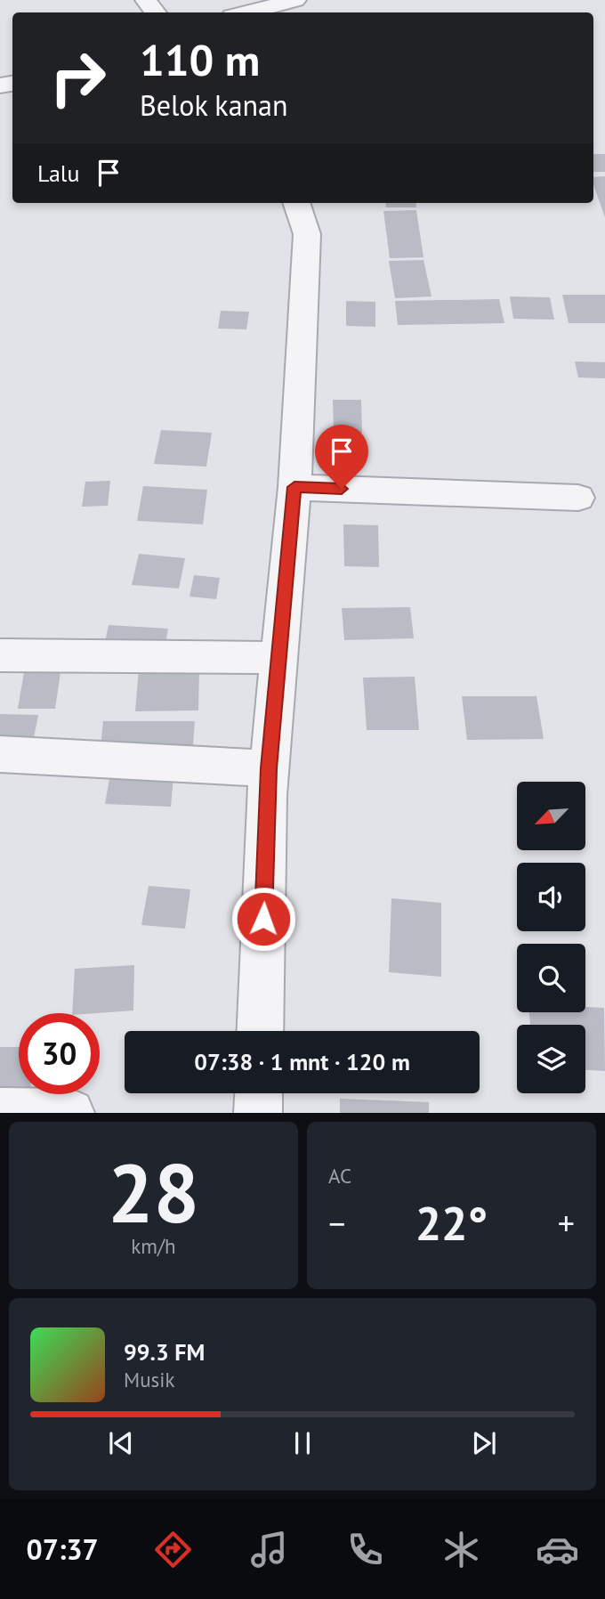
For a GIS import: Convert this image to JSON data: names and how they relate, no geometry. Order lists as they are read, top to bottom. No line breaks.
{"north":"bottom left","page":{"turn":["110 m","Belok kanan"],"then":"Lalu","limit":"30","trip":"07:38 · 1 mnt · 120 m","tile":[["28","km/h"],"AC"],"heat":["−","22°","+"],"song":["99.3 FM","Musik"],"tabs":"07:37"}}
